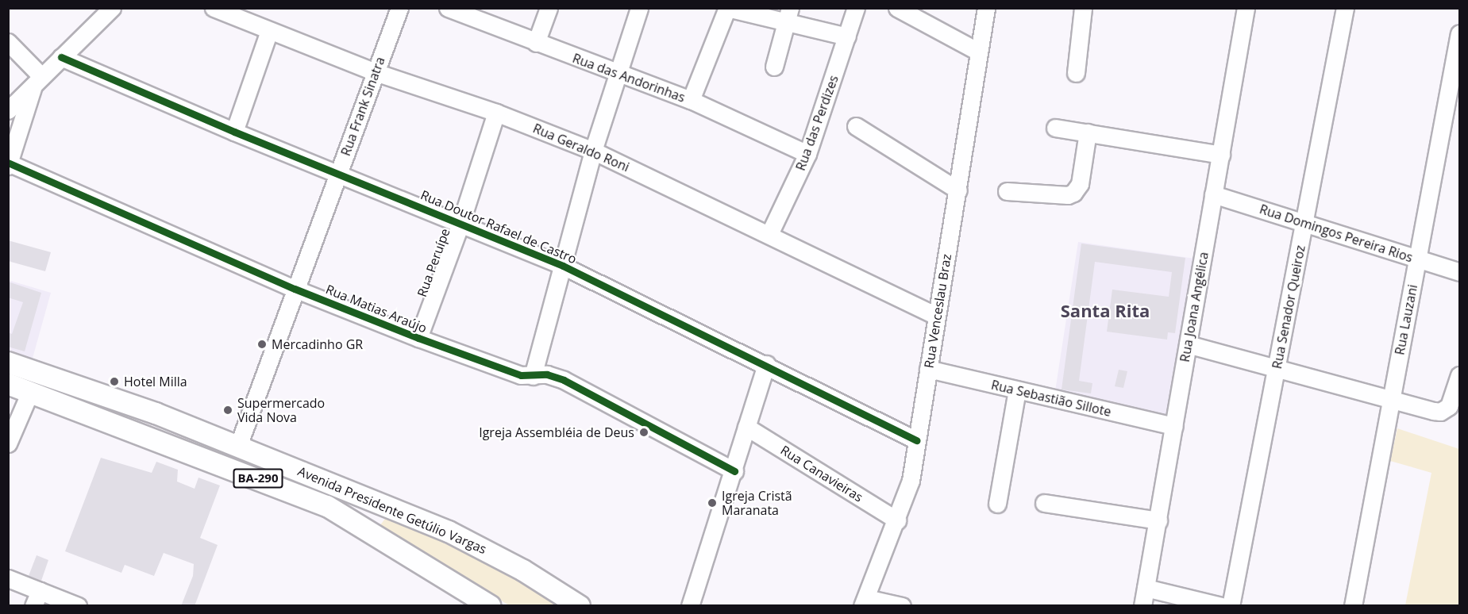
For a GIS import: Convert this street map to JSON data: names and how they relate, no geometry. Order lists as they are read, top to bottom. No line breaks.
{"streets":{"main road":["BA-290","Avenida Presidente Getúlio Vargas"],"street":["Rua das Andorinhas","Rua Frank Sinatra","Rua das Perdizes","Rua Geraldo Roni","Rua Doutor Rafael de Castro","Rua Domingos Pereira Rios","Rua Peruípe","Rua Joana Angélica","Rua Senador Queiroz","Rua Matias Araújo","Rua Venceslau Braz","Rua Lauzani","Rua Sebastião Sillote","Rua Canavieiras"]},"crossings":[["Rua das Andorinhas","Rua das Perdizes"],["Rua Frank Sinatra","Rua Geraldo Roni"],["Rua Frank Sinatra","Rua Doutor Rafael de Castro"],["Rua Frank Sinatra","Rua Matias Araújo"],["Rua Frank Sinatra","Avenida Presidente Getúlio Vargas"],["Rua das Perdizes","Rua Geraldo Roni"],["Rua Geraldo Roni","Rua Peruípe"],["Rua Geraldo Roni","Rua Venceslau Braz"],["Rua Doutor Rafael de Castro","Rua Peruípe"],["Rua Doutor Rafael de Castro","Rua Venceslau Braz"],["Rua Domingos Pereira Rios","Rua Joana Angélica"],["Rua Domingos Pereira Rios","Rua Senador Queiroz"],["Rua Domingos Pereira Rios","Rua Lauzani"],["Rua Peruípe","Rua Matias Araújo"],["Rua Joana Angélica","Rua Sebastião Sillote"],["Rua Venceslau Braz","Rua Sebastião Sillote"],["Rua Venceslau Braz","Rua Canavieiras"]],"districts":["Santa Rita"],"places":["Mercadinho GR","Hotel Milla","Supermercado Vida Nova","Igreja Assembléia de Deus","Igreja Cristã Maranata"]}
